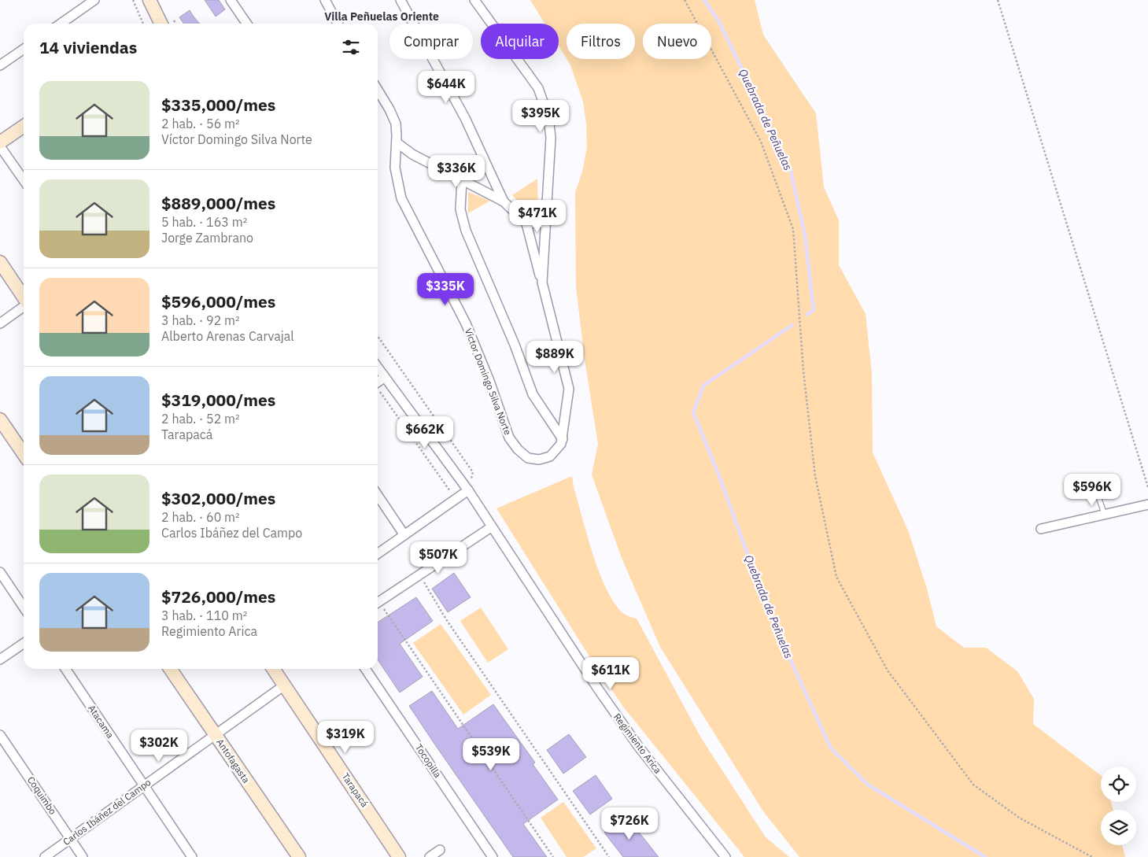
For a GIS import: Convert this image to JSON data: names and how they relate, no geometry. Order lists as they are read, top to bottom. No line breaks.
{"streets":{"main road":["Antofagasta","Tarapacá"],"street":["Víctor Domingo Silva Norte","Atacama","Regimiento Arica","Tocopilla","Coquimbo","Carlos Ibáñez del Campo"]},"crossings":[["Atacama","Carlos Ibáñez del Campo"],["Antofagasta","Carlos Ibáñez del Campo"],["Tarapacá","Carlos Ibáñez del Campo"],["Coquimbo","Carlos Ibáñez del Campo"]],"districts":["Villa Peñuelas Oriente"],"water":["Quebrada de Peñuelas"],"page":{"chip":["Comprar","Alquilar","Filtros","Nuevo"],"heading":"14 viviendas","price":["$644K","$395K","$336K","$471K","$335K","$889K","$662K","$596K","$507K","$611K","$319K","$302K","$539K","$726K"],"list":[{"name":"$335,000/mes","note":"2 hab. · 56 m² · Víctor Domingo Silva Norte"},{"name":"$889,000/mes","note":"5 hab. · 163 m² · Jorge Zambrano"},{"name":"$596,000/mes","note":"3 hab. · 92 m² · Alberto Arenas Carvajal"},{"name":"$319,000/mes","note":"2 hab. · 52 m² · Tarapacá"},{"name":"$302,000/mes","note":"2 hab. · 60 m² · Carlos Ibáñez del Campo"},{"name":"$726,000/mes","note":"3 hab. · 110 m² · Regimiento Arica"}]}}
